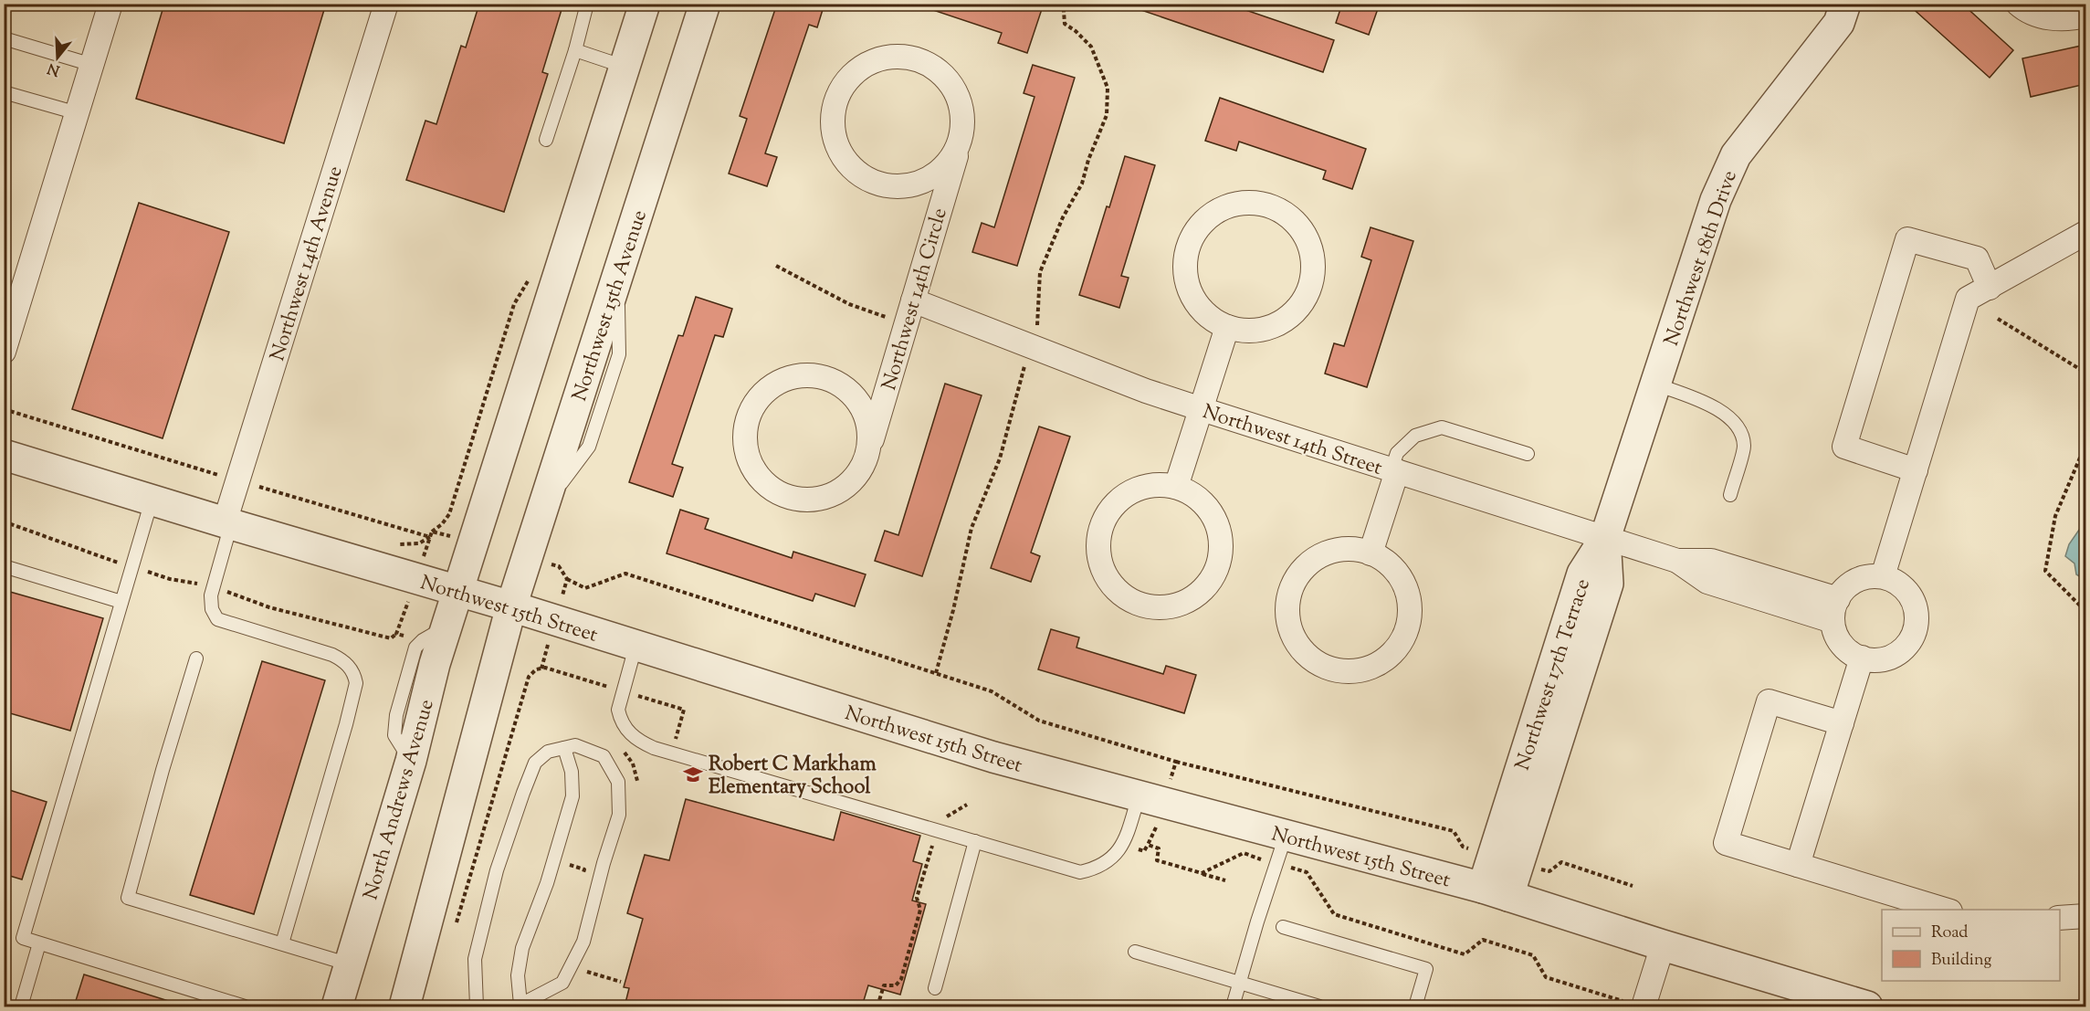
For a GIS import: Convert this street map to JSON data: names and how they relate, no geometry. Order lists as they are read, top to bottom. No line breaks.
{"streets":{"street":["Northwest 18th Drive","Northwest 14th Avenue","Northwest 14th Circle","Northwest 15th Avenue","Northwest 14th Street","Northwest 15th Street","Northwest 17th Terrace","North Andrews Avenue"]},"crossings":[["Northwest 18th Drive","Northwest 14th Street"],["Northwest 18th Drive","Northwest 17th Terrace"],["Northwest 14th Avenue","Northwest 15th Street"],["Northwest 14th Circle","Northwest 14th Street"],["Northwest 15th Avenue","Northwest 15th Street"],["Northwest 14th Street","Northwest 17th Terrace"],["Northwest 15th Street","Northwest 17th Terrace"],["Northwest 15th Street","North Andrews Avenue"]],"places":{"school or university":["Robert C Markham Elementary School"]},"legend":["Road","Building"],"north":"bottom"}
